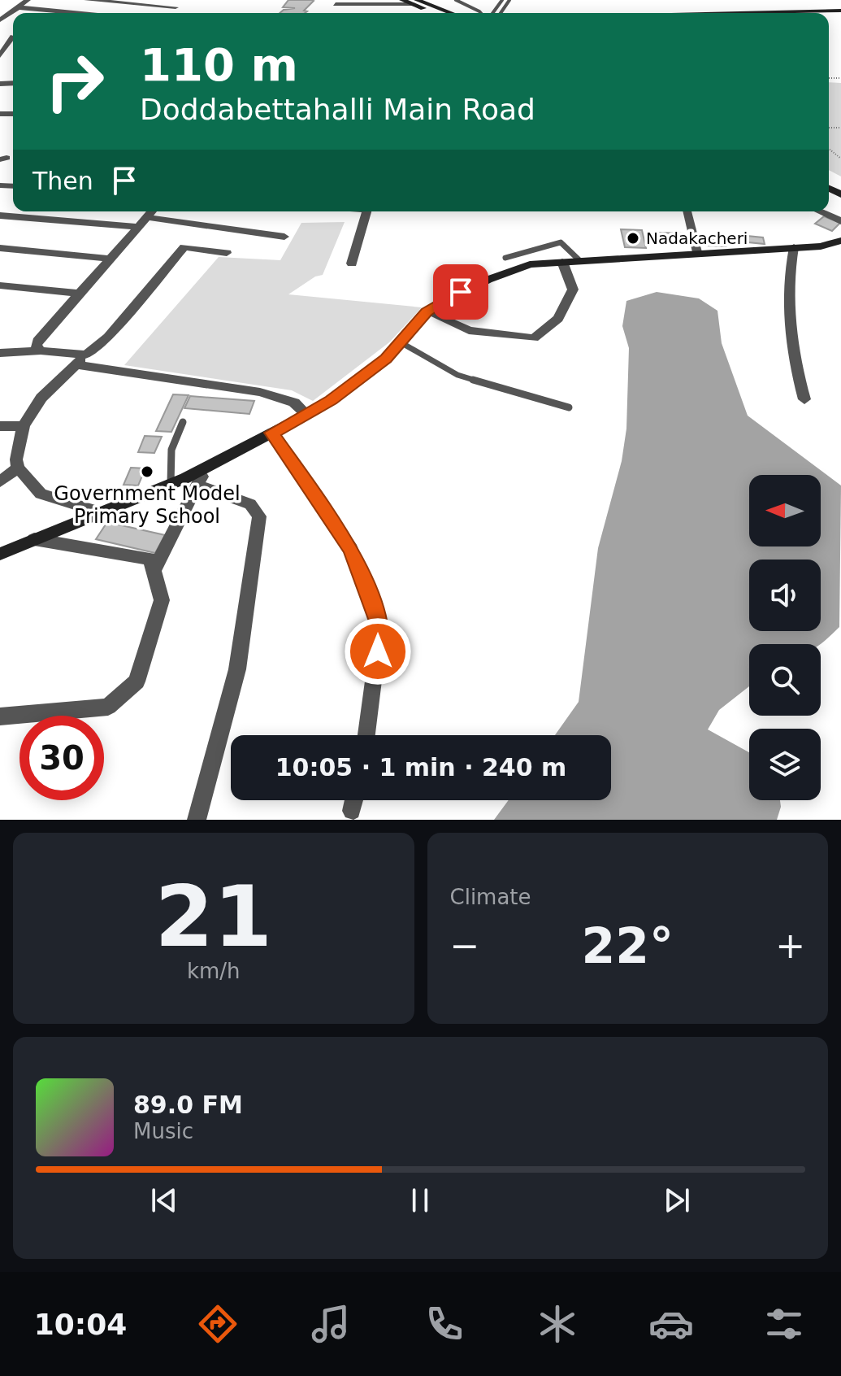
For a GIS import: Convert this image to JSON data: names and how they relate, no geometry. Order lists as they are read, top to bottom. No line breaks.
{"places":["Nadakacheri","Government Model Primary School"],"north":"left","page":{"turn":["110 m","Doddabettahalli Main Road"],"then":"Then","limit":"30","trip":"10:05 · 1 min · 240 m","tile":[["21","km/h"],"Climate"],"heat":["−","22°","+"],"song":["89.0 FM","Music"],"tabs":"10:04"}}
